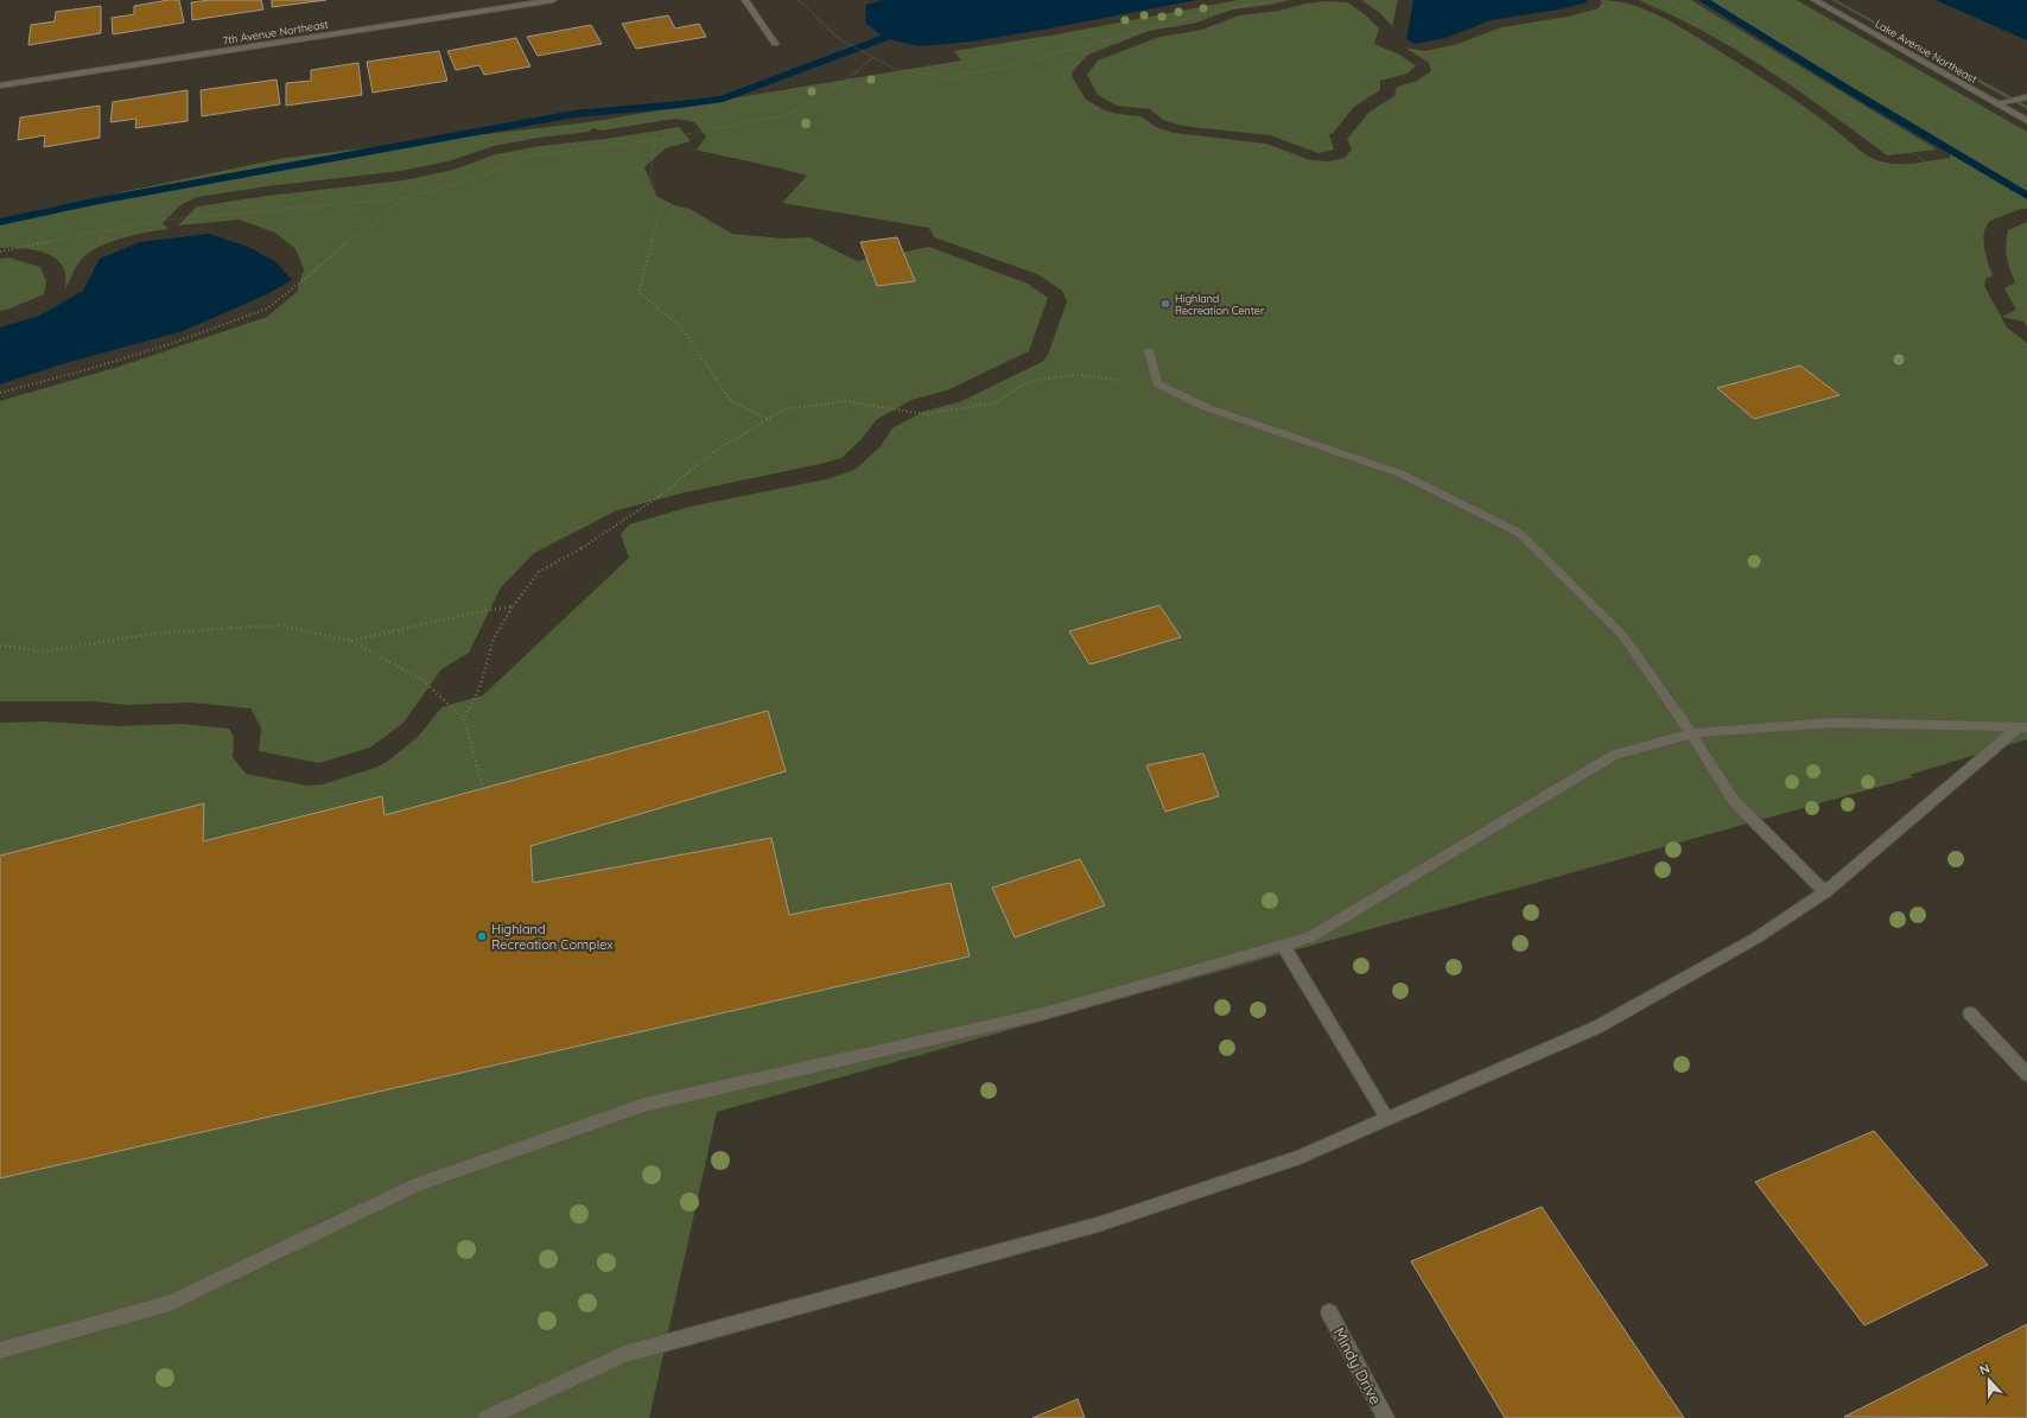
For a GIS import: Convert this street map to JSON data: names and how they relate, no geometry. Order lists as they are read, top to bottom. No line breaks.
{"streets":{"street":["7th Avenue Northeast","Lake Avenue Northeast","Mindy Drive"]},"places":["Highland Recreation Center","Highland Recreation Complex"],"north":"top"}
